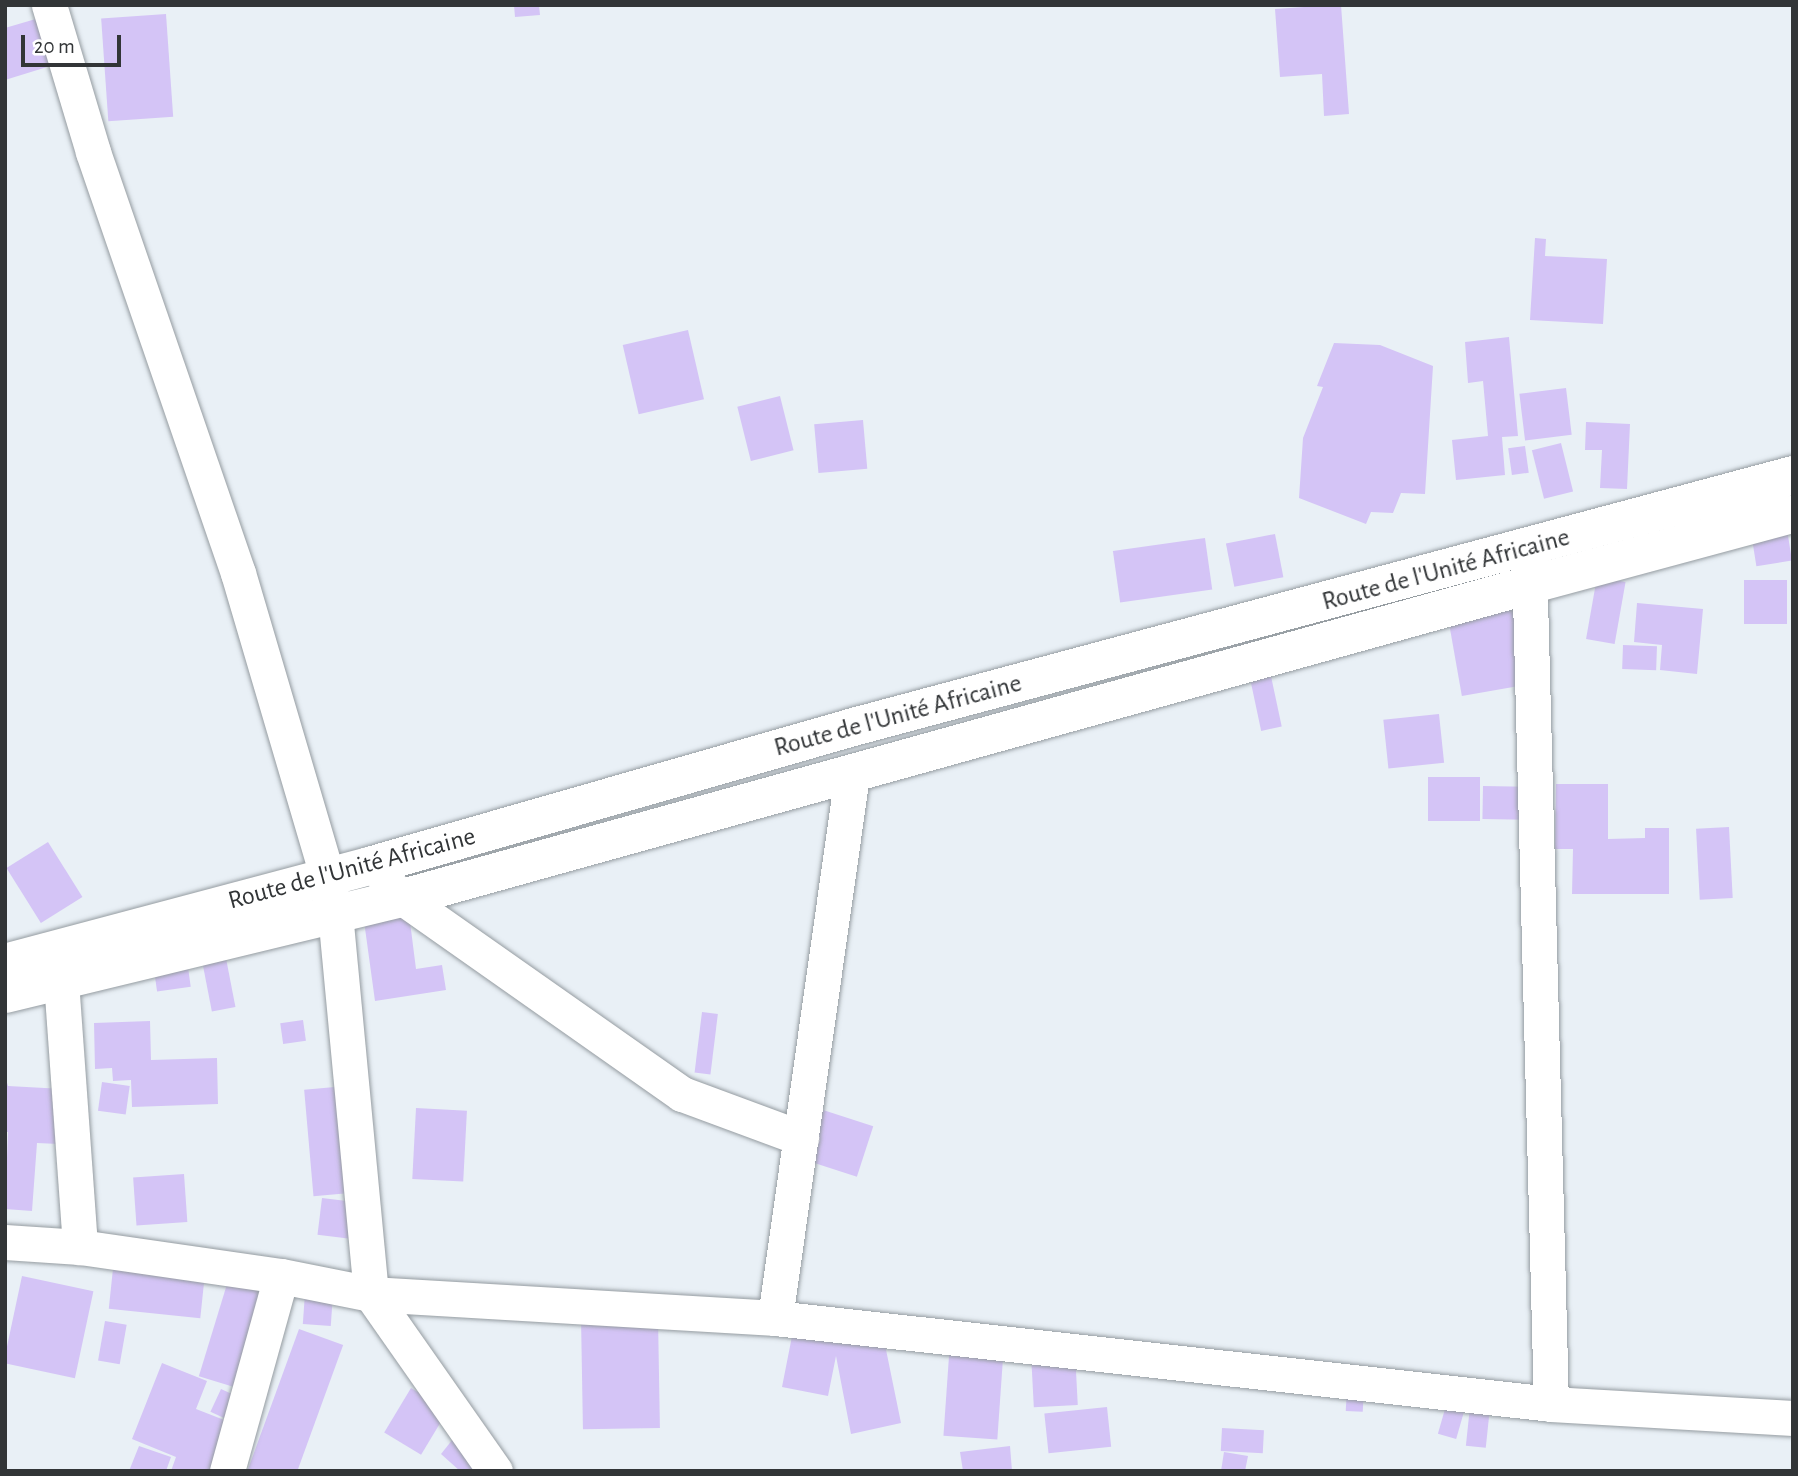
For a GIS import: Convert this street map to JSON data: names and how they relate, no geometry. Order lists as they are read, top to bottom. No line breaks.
{"streets":{"main road":["Route de l'Unité Africaine"]},"scale_bar":"20 m"}
